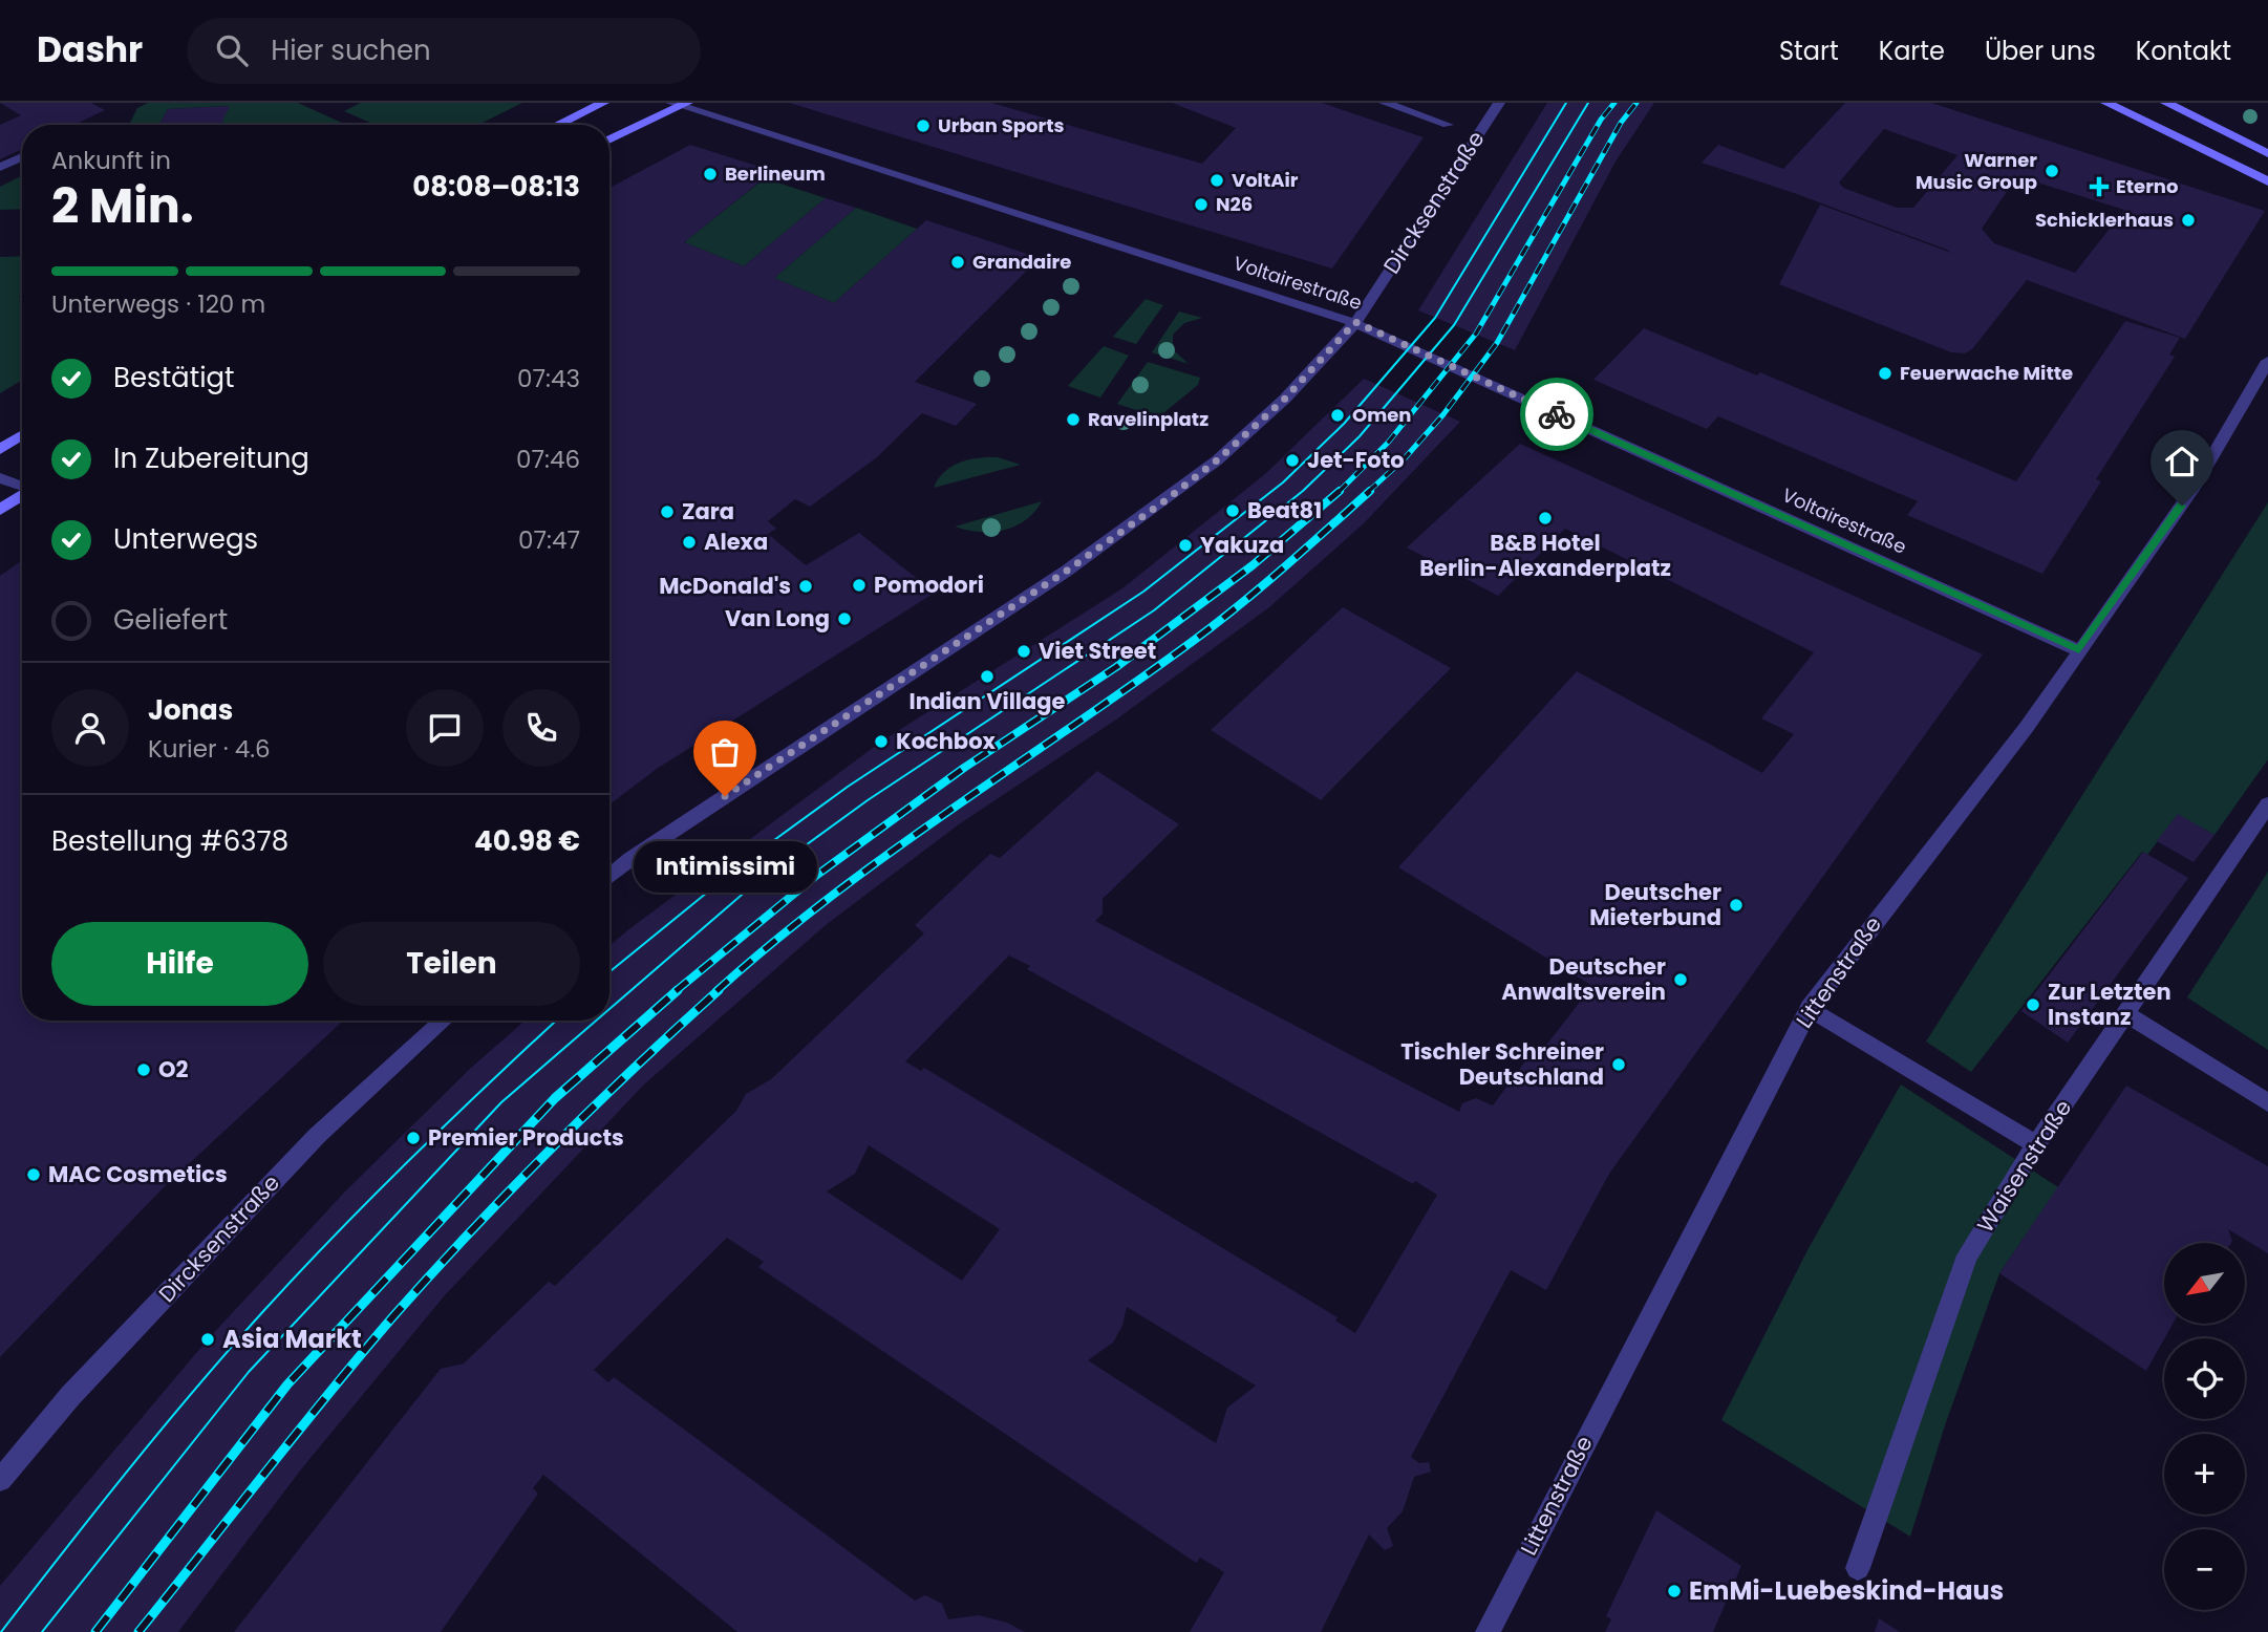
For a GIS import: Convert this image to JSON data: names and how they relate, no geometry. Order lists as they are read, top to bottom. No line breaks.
{"streets":{"street":["Dircksenstraße","Voltairestraße","Littenstraße","Waisenstraße"]},"crossings":[["Dircksenstraße","Voltairestraße"],["Voltairestraße","Littenstraße"]],"places":{"other":["Urban Sports","Warner Music Group","Berlineum","VoltAir","N26","Schicklerhaus","Grandaire","Feuerwache Mitte","Omen","Ravelinplatz","Jet-Foto","Beat81","Zara","B&B Hotel Berlin-Alexanderplatz","Alexa","Yakuza","Pomodori","McDonald's","Van Long","Viet Street","Indian Village","Kochbox","Intimissimi","Deutscher Mieterbund","Deutscher Anwaltsverein","Zur Letzten Instanz","Tischler Schreiner Deutschland","O2","Premier Products","MAC Cosmetics","Asia Markt","EmMi-Luebeskind-Haus"],"health":["Eterno"]},"north":"bottom left","page":{"header":"Dashr","search":"Hier suchen","nav":["Start","Karte","Über uns","Kontakt"],"heading":["2 Min.","Ankunft in","08:08–08:13"],"panel":["Jonas","Kurier · 4.6","Bestellung #6378","40.98 €"],"bar":"Unterwegs · 120 m","list":[["Bestätigt","07:43"],["In Zubereitung","07:46"],["Unterwegs","07:47"],"Geliefert"],"bubble":"Intimissimi","buttons":["Hilfe","Teilen"],"map_buttons":["+","−"]}}
